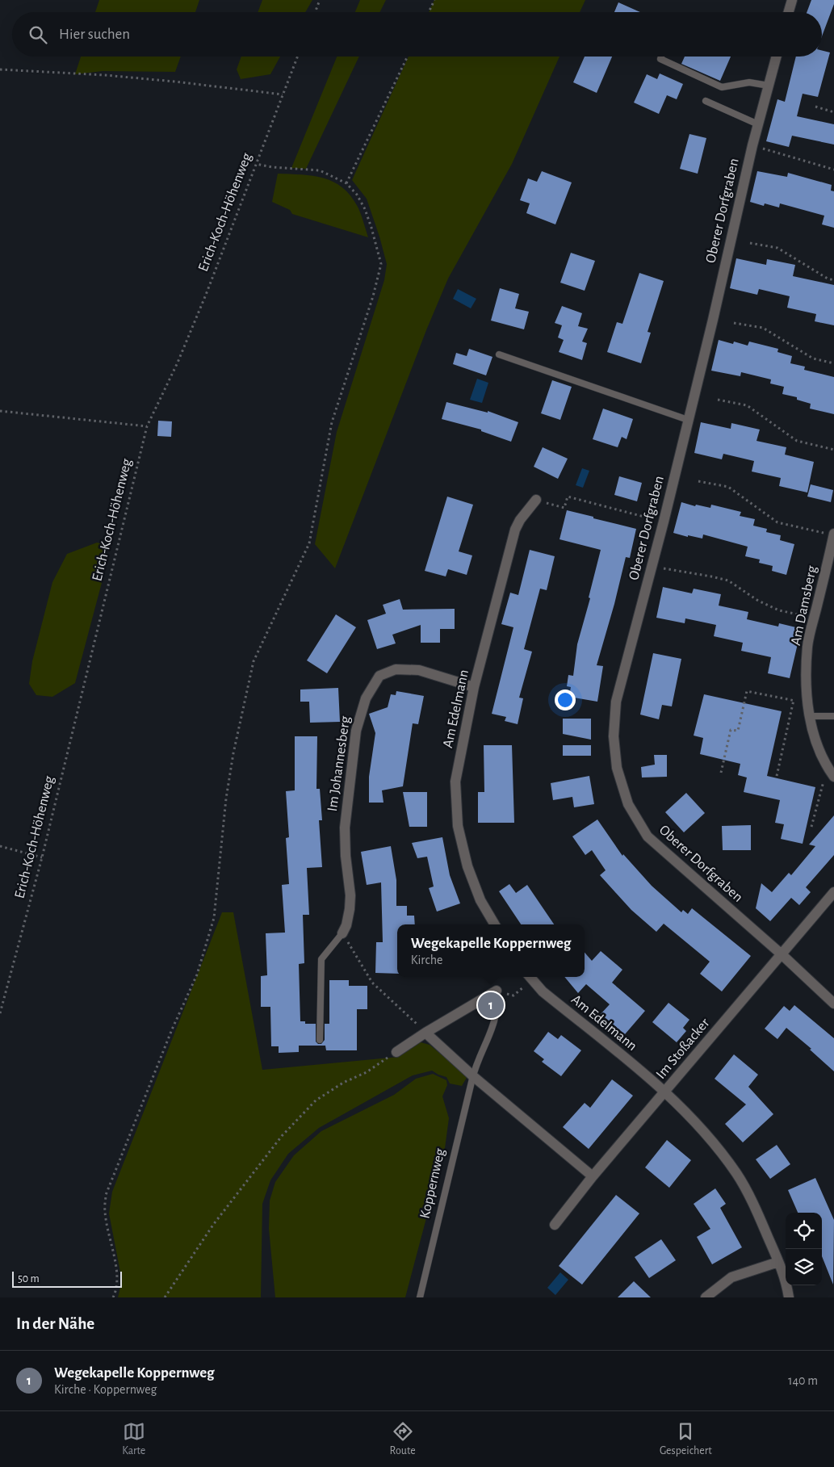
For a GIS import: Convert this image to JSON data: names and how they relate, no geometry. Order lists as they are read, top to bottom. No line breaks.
{"streets":{"street":["Oberer Dorfgraben","Am Damsberg","Am Edelmann","Im Johannesberg","Im Stoßacker"],"lane":["Koppernweg"],"path":["Erich-Koch-Höhenweg"]},"crossings":[["Oberer Dorfgraben","Im Stoßacker"],["Am Edelmann","Im Johannesberg"],["Am Edelmann","Im Stoßacker"]],"scale_bar":"50 m","page":{"search":"Hier suchen","popup":["Wegekapelle Koppernweg","Kirche"],"pins":"1","scale":"50 m","heading":"In der Nähe","list":[{"mark":"1","name":"Wegekapelle Koppernweg","note":"Kirche · Koppernweg","value":"140 m"}],"nav":["Karte","Route","Gespeichert"]}}
